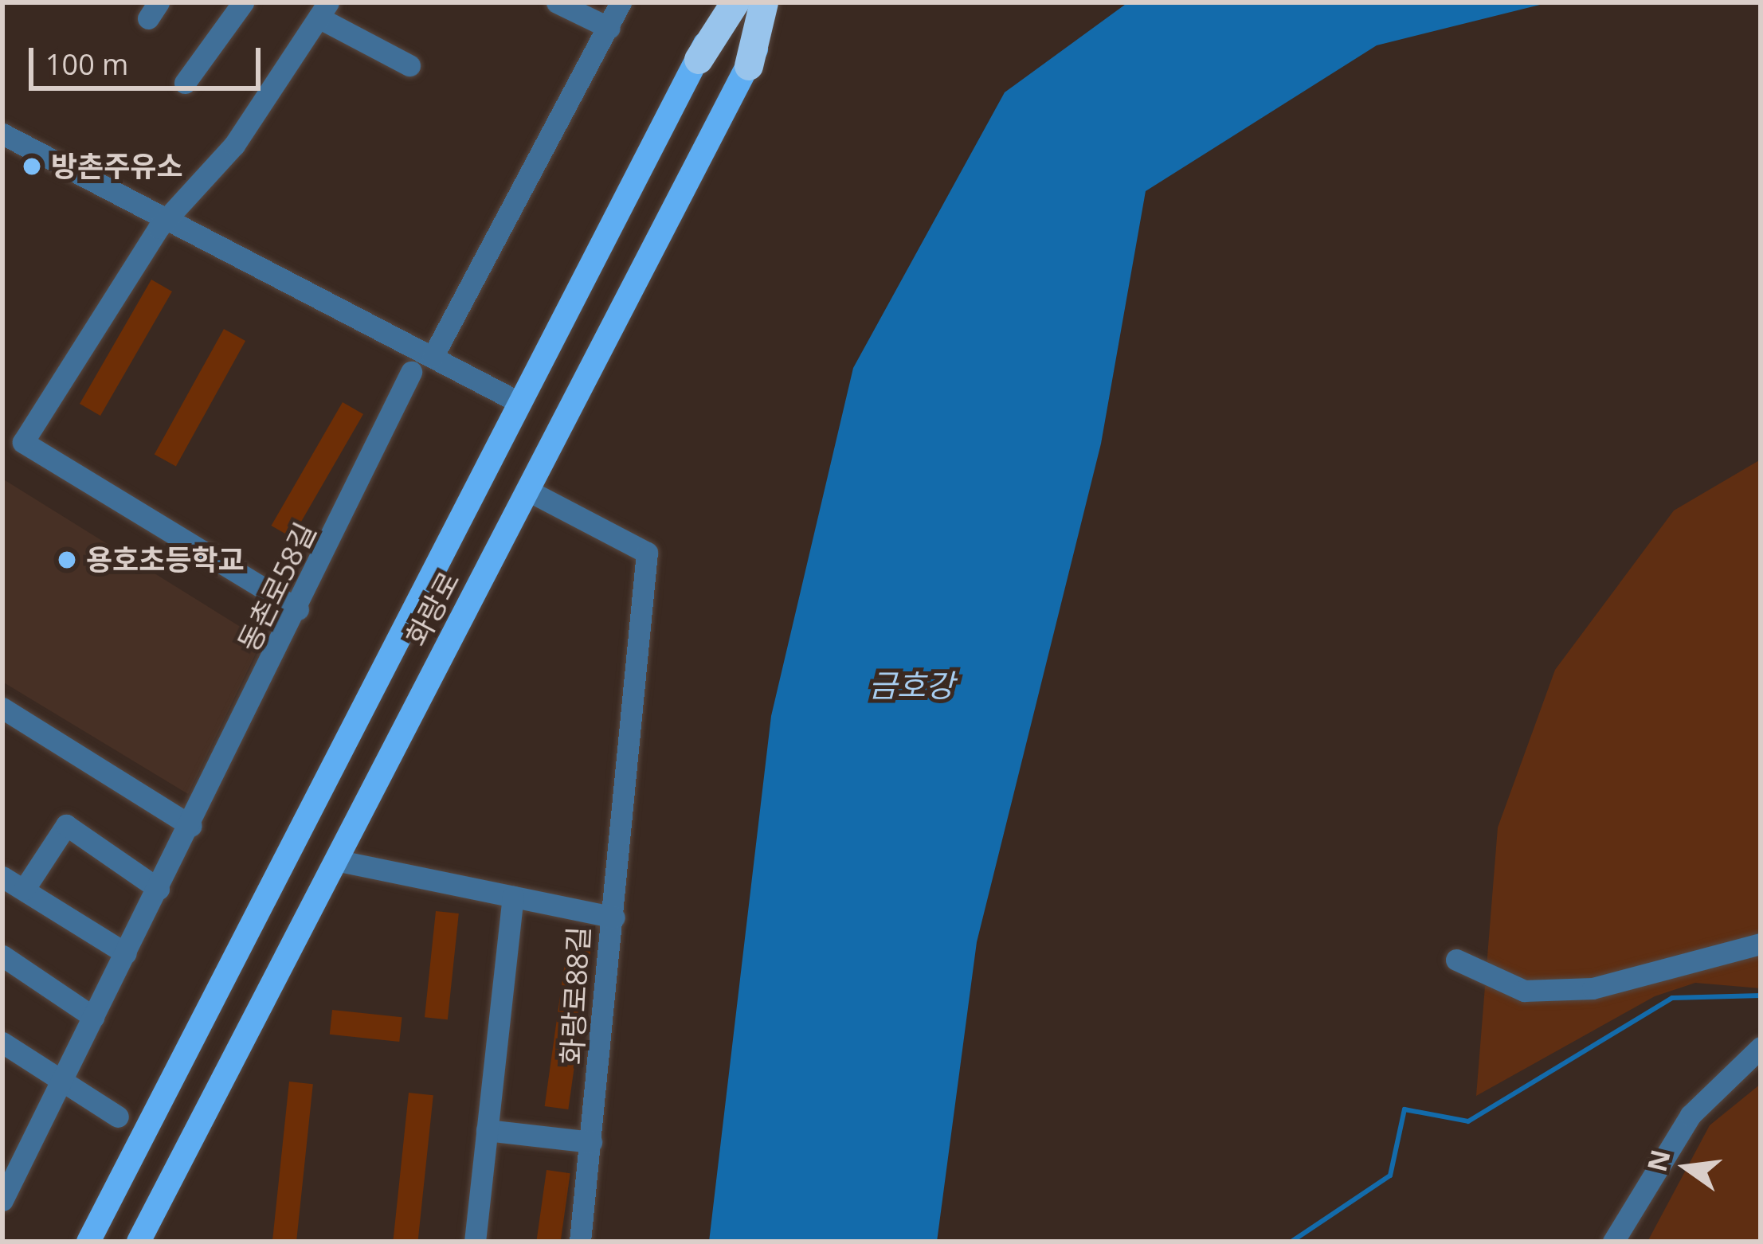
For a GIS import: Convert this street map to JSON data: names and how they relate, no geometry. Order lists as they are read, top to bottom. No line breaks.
{"streets":{"main road":["화랑로"],"street":["동촌로58길","화랑로88길"]},"crossings":[["화랑로","화랑로88길"]],"water":["금호강"],"places":["방촌주유소","용호초등학교"],"scale_bar":"100 m","north":"left"}
